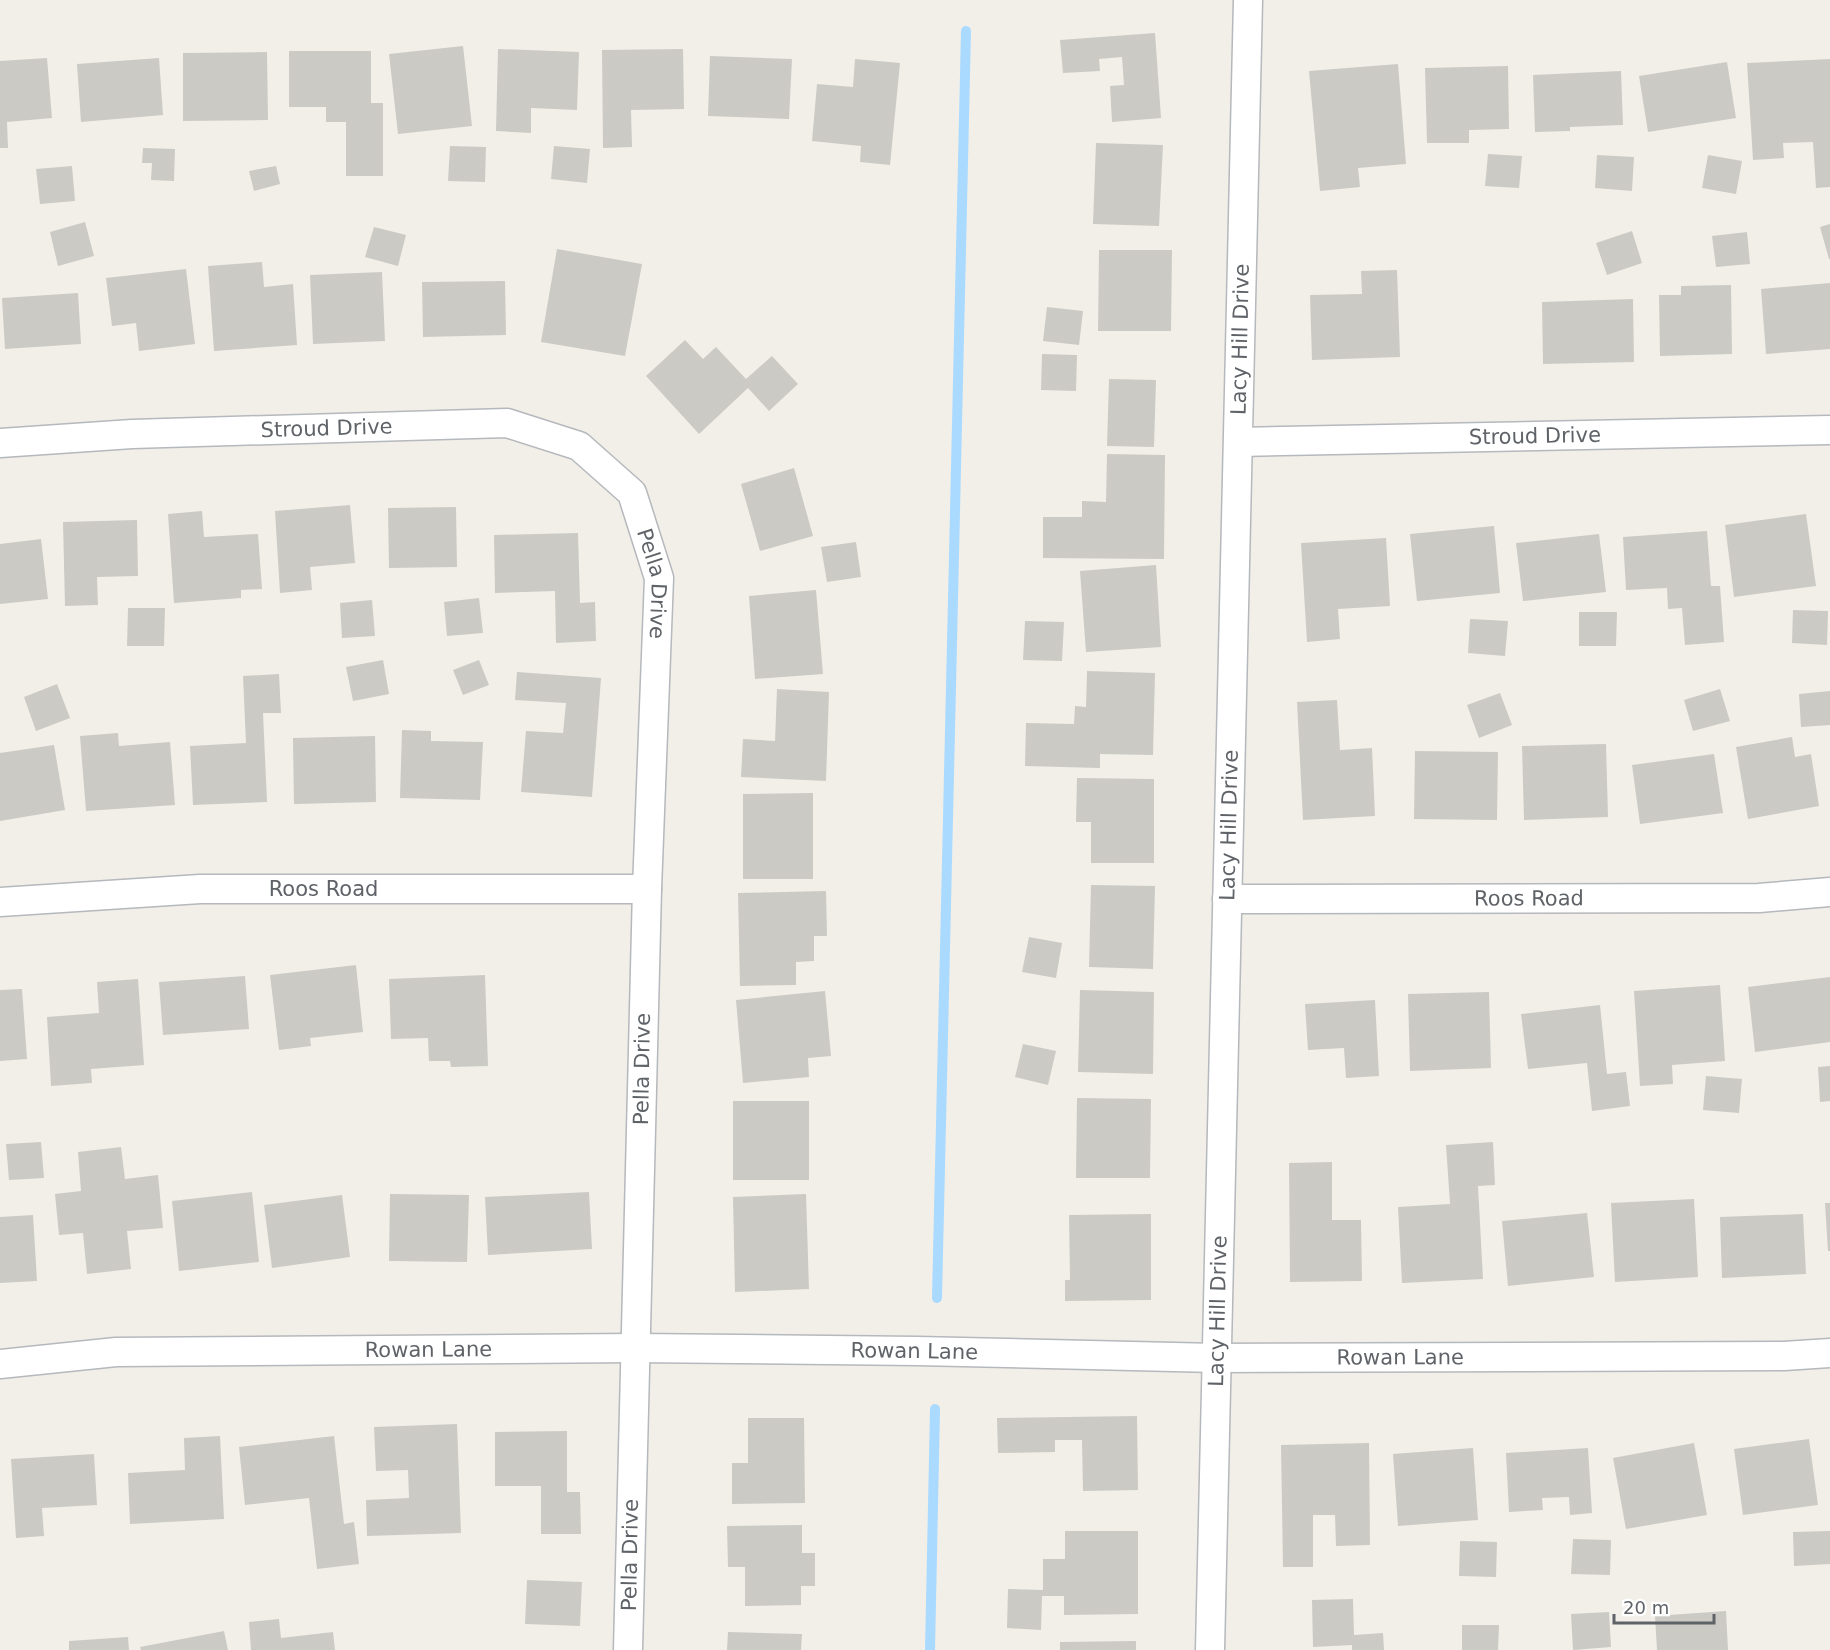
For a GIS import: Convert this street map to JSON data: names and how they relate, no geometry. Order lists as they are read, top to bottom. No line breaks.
{"streets":{"street":["Lacy Hill Drive","Stroud Drive","Pella Drive","Roos Road","Rowan Lane"]},"crossings":[["Lacy Hill Drive","Stroud Drive"],["Lacy Hill Drive","Roos Road"],["Lacy Hill Drive","Rowan Lane"],["Stroud Drive","Pella Drive"],["Pella Drive","Roos Road"],["Pella Drive","Rowan Lane"]],"scale_bar":"20 m"}
